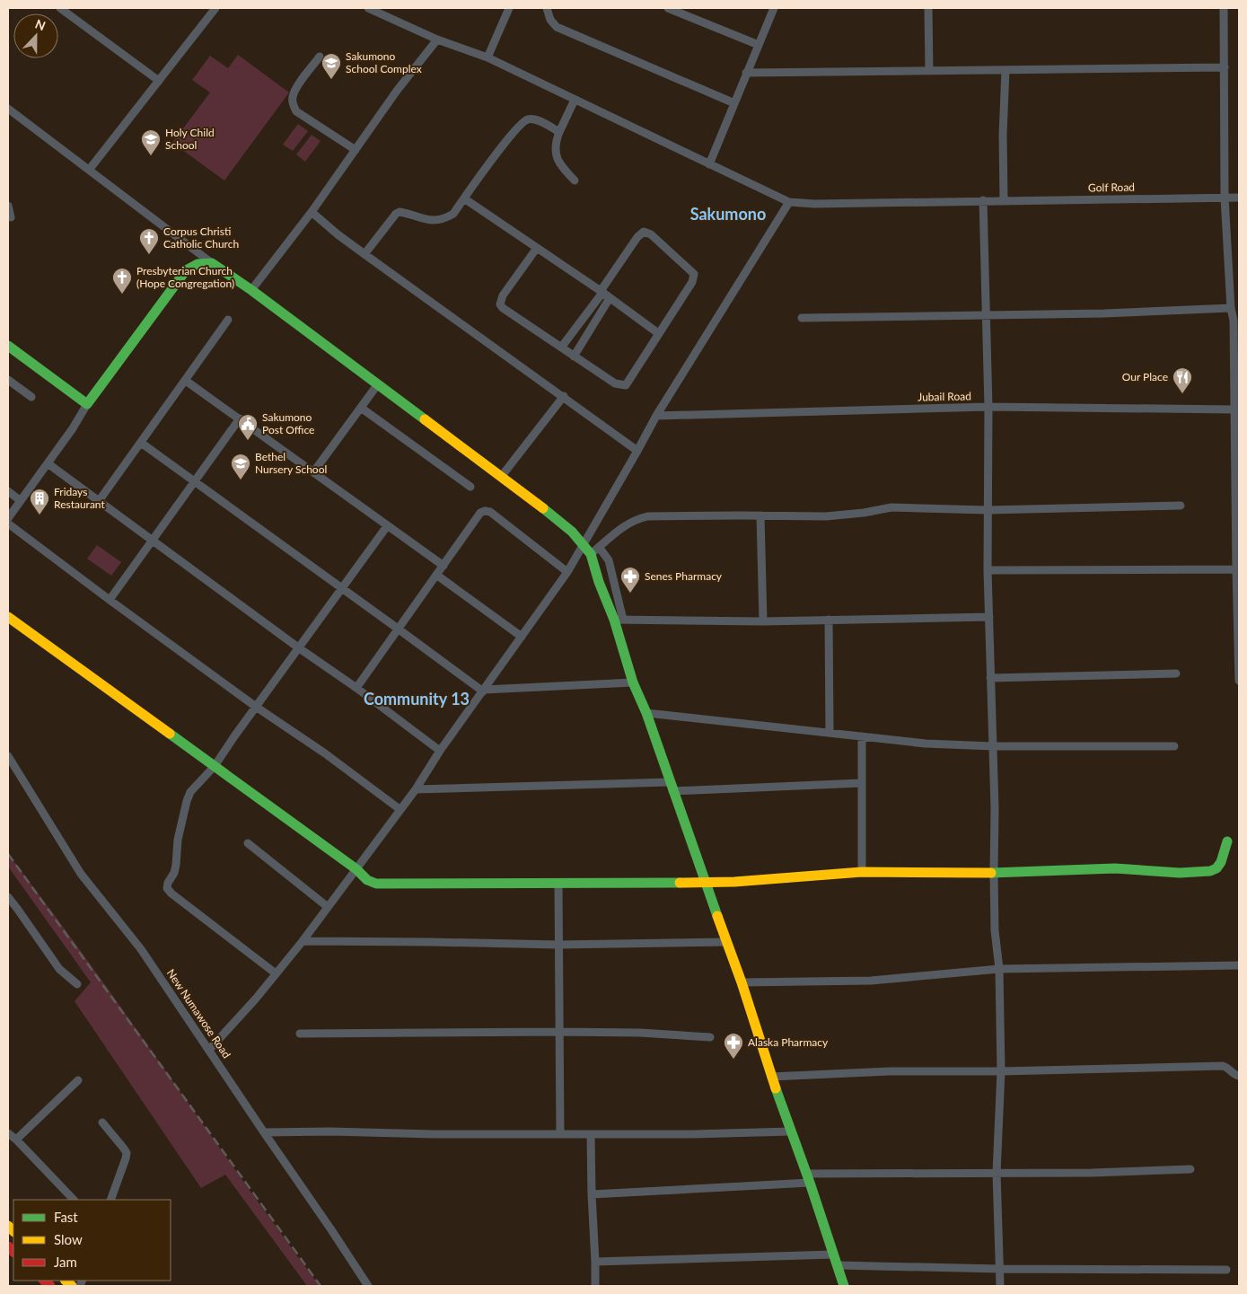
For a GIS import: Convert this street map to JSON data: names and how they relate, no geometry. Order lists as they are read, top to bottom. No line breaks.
{"streets":{"street":["Golf Road","Jubail Road","New Numawose Road"]},"districts":["Sakumono","Community 13"],"places":{"school or university":["Sakumono School Complex","Holy Child School","Bethel Nursery School"],"church":["Corpus Christi Catholic Church","Presbyterian Church (Hope Congregation)"],"restaurant":["Our Place"],"public building":["Sakumono Post Office"],"building":["Fridays Restaurant"],"pharmacy":["Senes Pharmacy","Alaska Pharmacy"]},"legend":["Fast","Slow","Jam"],"north":"top"}
